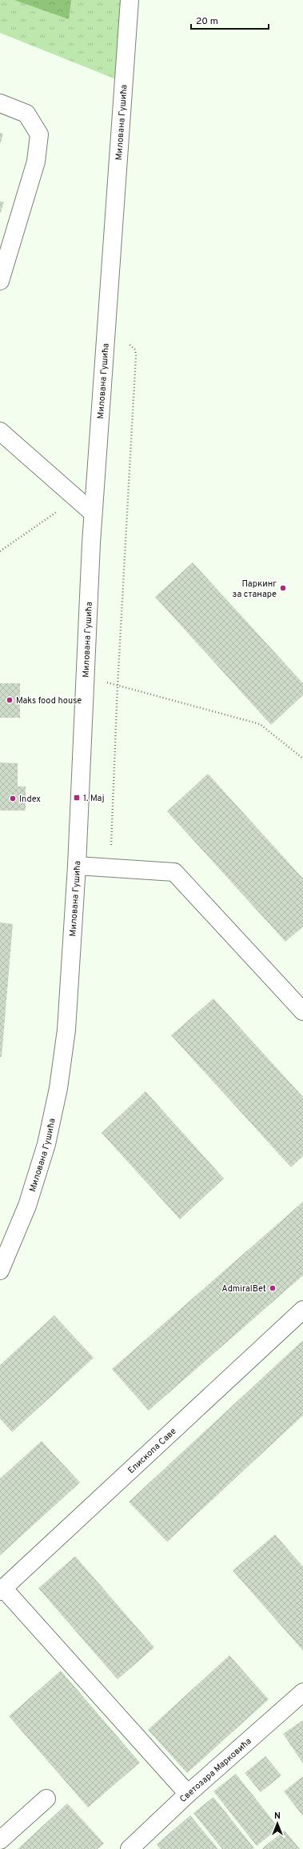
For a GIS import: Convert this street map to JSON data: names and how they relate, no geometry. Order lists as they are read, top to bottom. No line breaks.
{"streets":{"street":["Милована Гушића","Епископа Саве","Светозара Марковића"]},"places":{"other":["Паркинг за станаре","Maks food house","Index","AdmiralBet"],"transit":["1. Мај"]},"scale_bar":"20 m","north":"top"}
